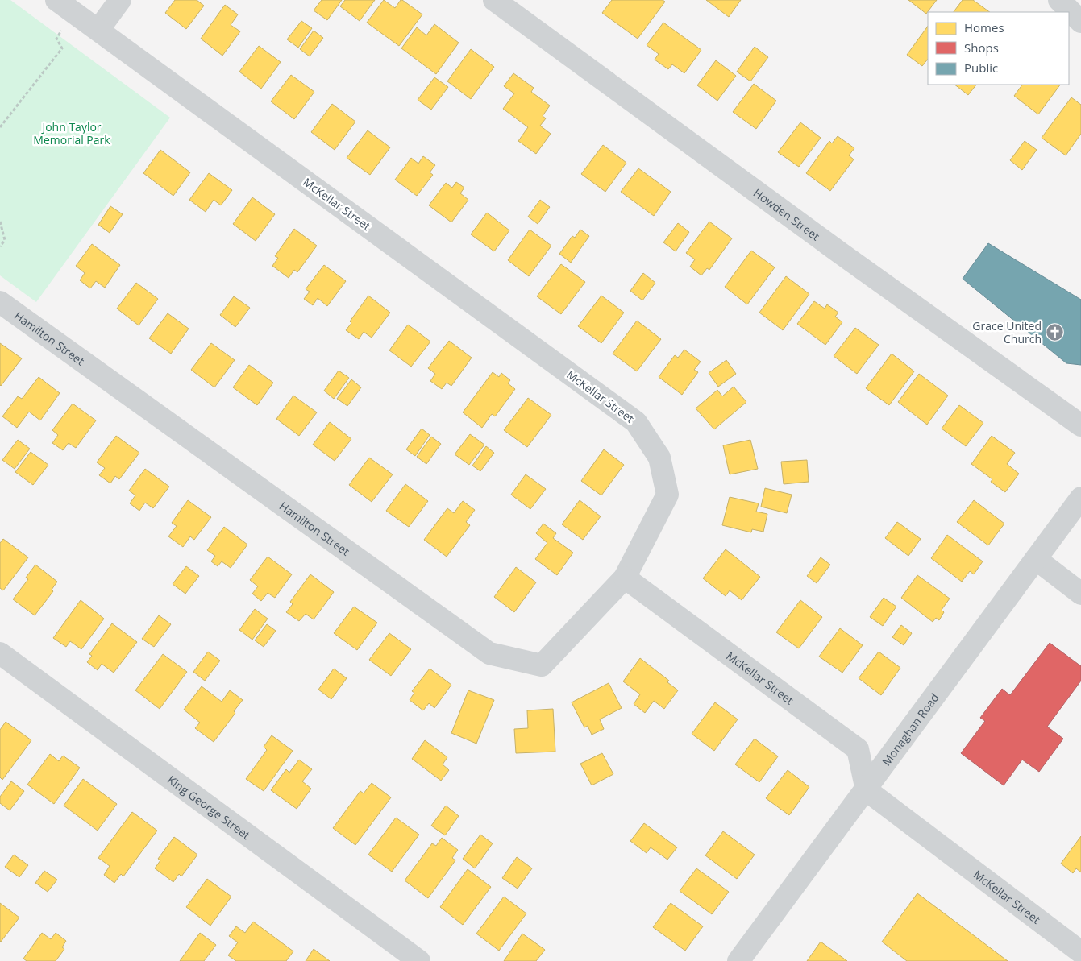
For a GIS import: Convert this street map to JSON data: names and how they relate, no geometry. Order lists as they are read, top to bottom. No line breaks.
{"streets":{"street":["McKellar Street","Howden Street","Hamilton Street","Monaghan Road","King George Street"]},"crossings":[["McKellar Street","Hamilton Street"],["McKellar Street","Monaghan Road"]],"parks":["John Taylor Memorial Park"],"places":{"church":["Grace United Church"]},"legend":["Homes","Shops","Public"]}
